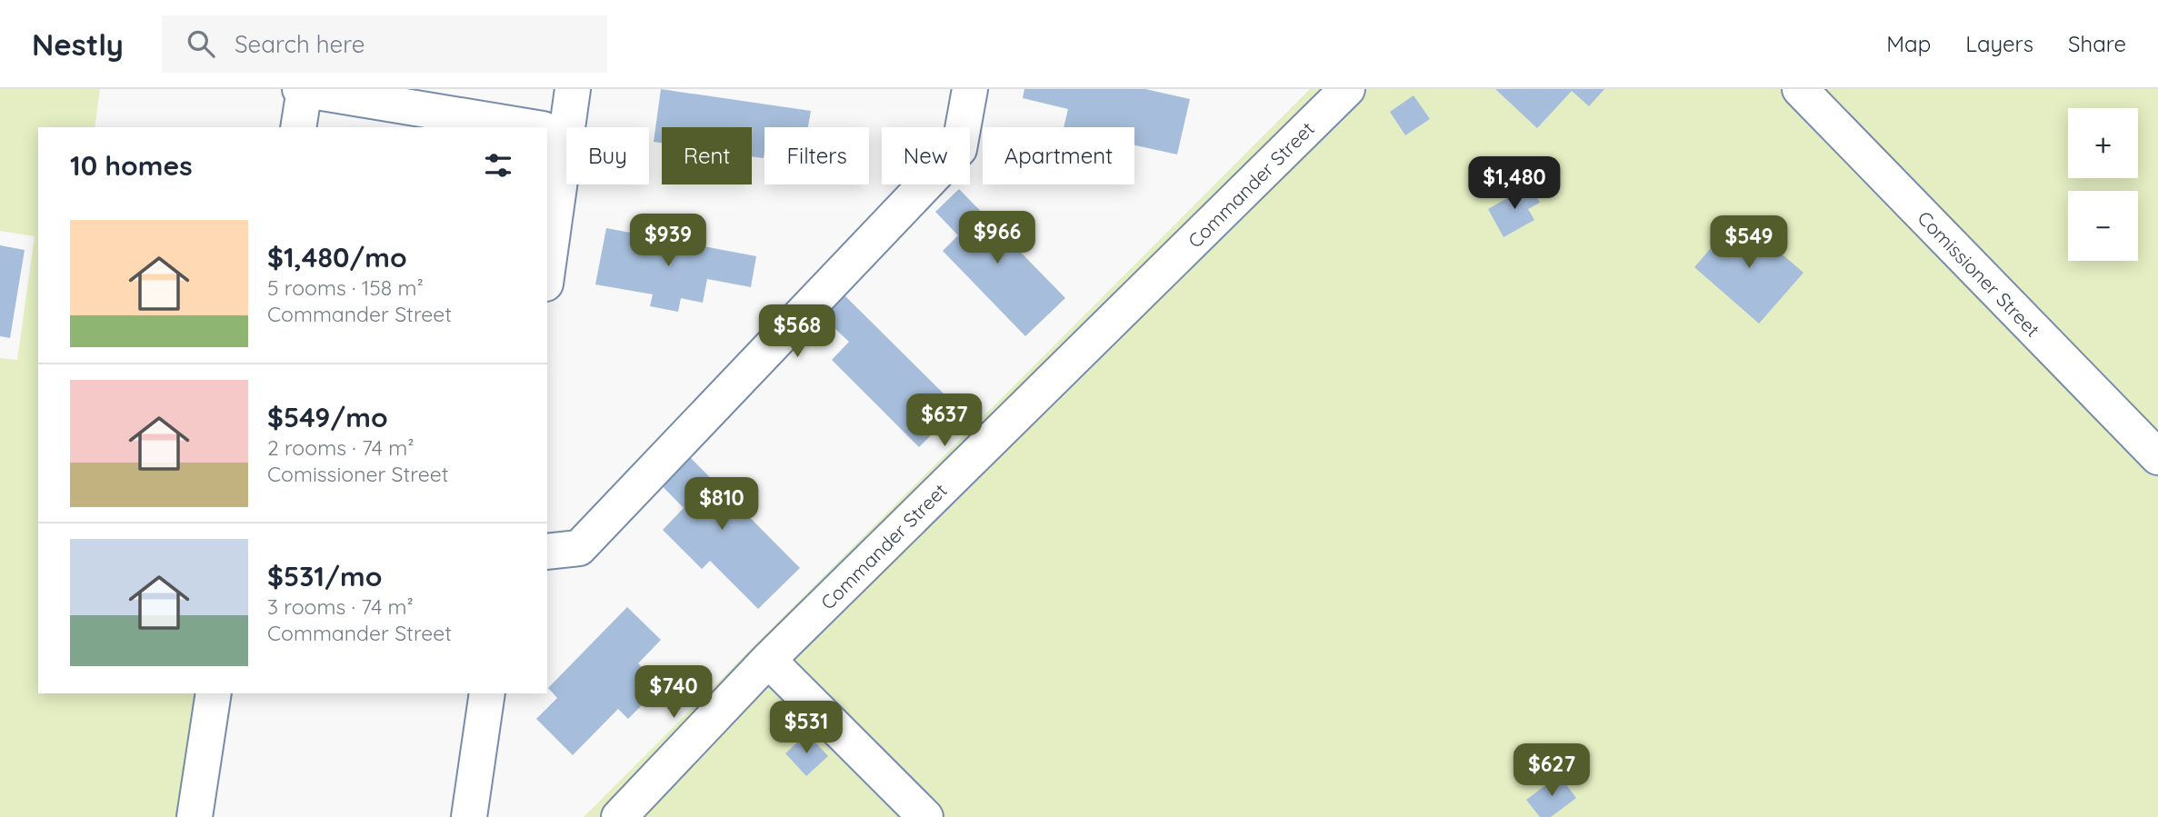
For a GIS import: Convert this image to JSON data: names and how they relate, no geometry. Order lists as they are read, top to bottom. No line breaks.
{"streets":{"street":["Commander Street","Comissioner Street"]},"page":{"header":"Nestly","search":"Search here","nav":["Map","Layers","Share"],"map_buttons":["+","−"],"chip":["Buy","Rent","Filters","New","Apartment"],"heading":"10 homes","price":["$1,480","$966","$939","$549","$568","$637","$810","$740","$531","$627"],"list":[{"name":"$1,480/mo","note":"5 rooms · 158 m² · Commander Street"},{"name":"$549/mo","note":"2 rooms · 74 m² · Comissioner Street"},{"name":"$531/mo","note":"3 rooms · 74 m² · Commander Street"}]}}
